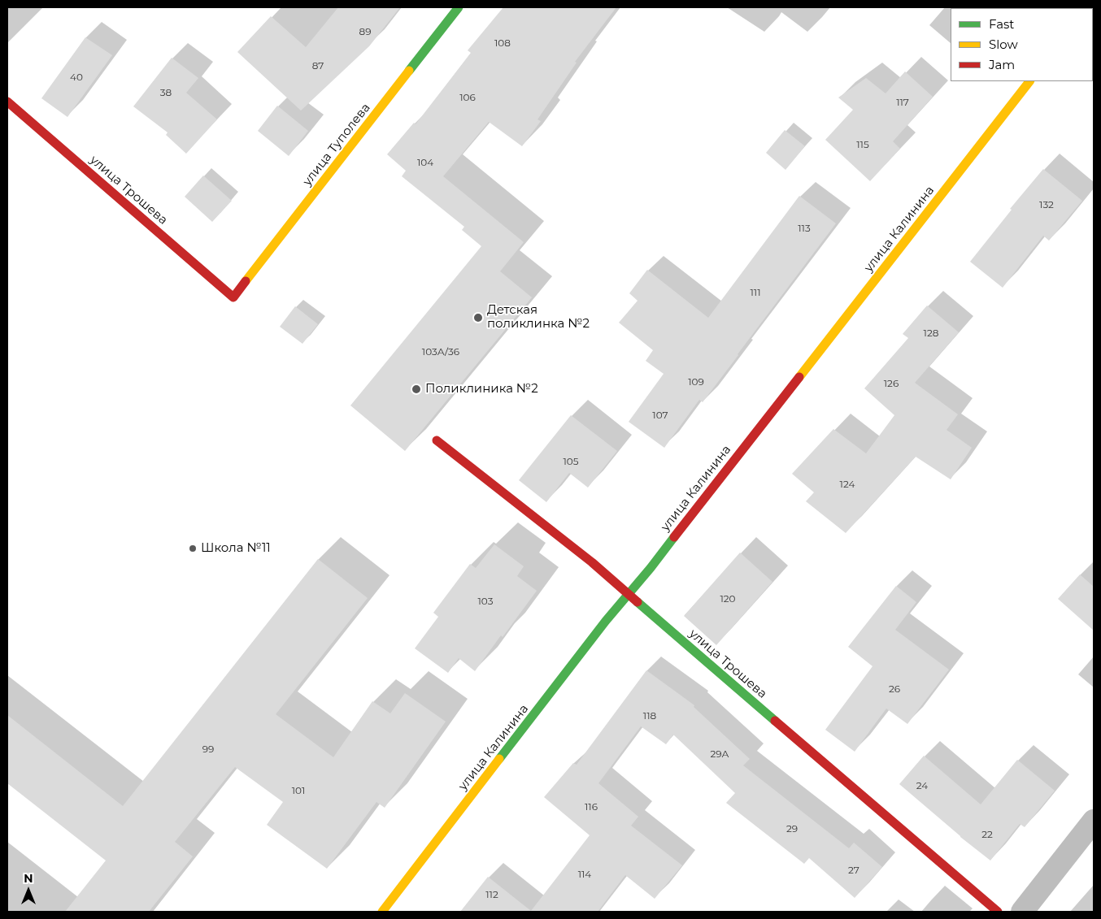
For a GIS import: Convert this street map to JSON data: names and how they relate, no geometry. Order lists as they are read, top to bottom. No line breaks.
{"streets":{"street":["улица Туполева","улица Трошева","улица Калинина"]},"crossings":[["улица Туполева","улица Трошева"],["улица Трошева","улица Калинина"]],"places":["Детская поликлинка №2","Поликлиника №2","Школа №11"],"house_numbers":["89","108","87","40","38","106","117","115","104","132","113","111","128","103А/36","109","126","107","105","124","120","103","26","118","99","29А","24","101","116","29","22","27","114","112"],"legend":["Fast","Slow","Jam"],"north":"top"}
